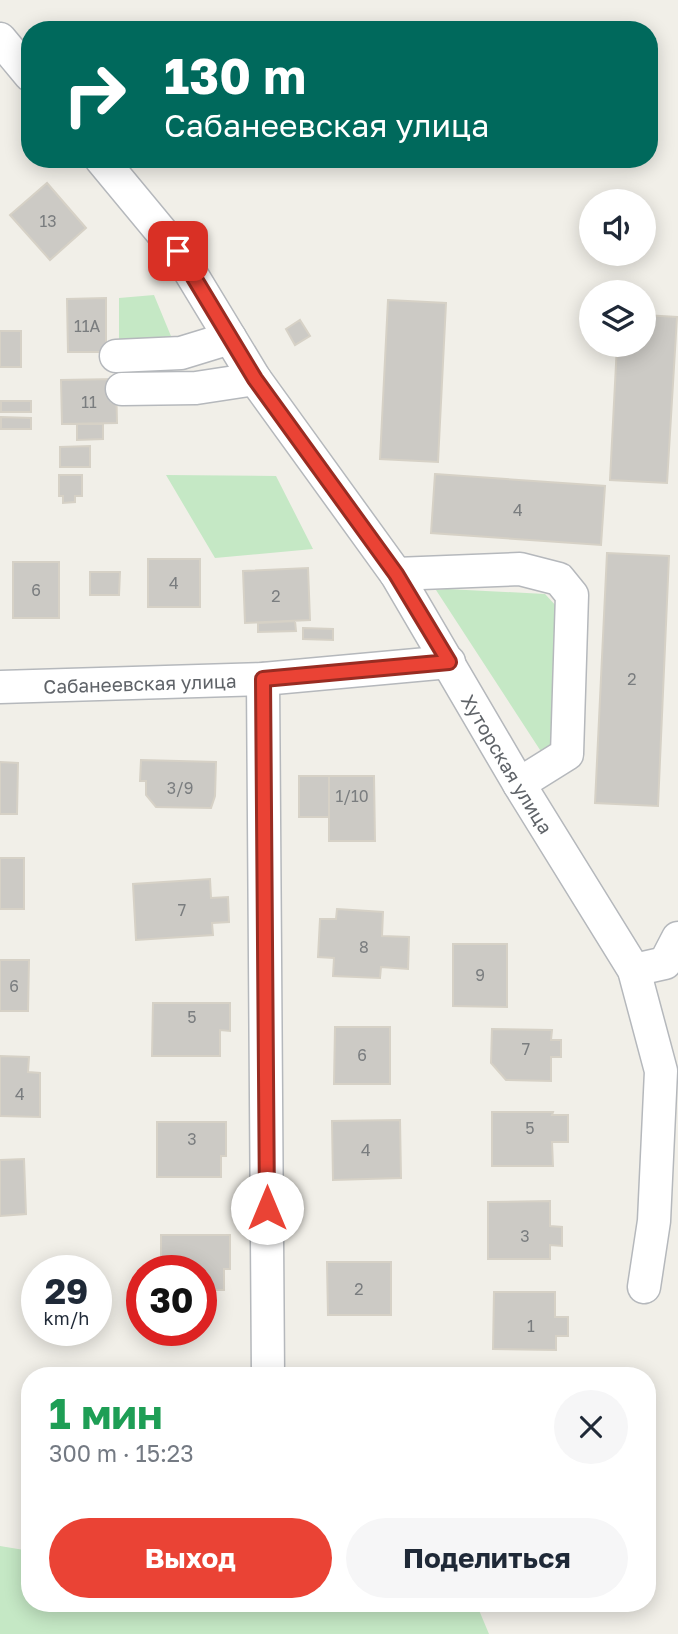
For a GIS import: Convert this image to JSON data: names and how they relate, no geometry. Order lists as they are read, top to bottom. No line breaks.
{"streets":{"street":["Сабанеевская улица","Хуторская улица"]},"crossings":[["Сабанеевская улица","Хуторская улица"]],"house_numbers":["13","11А","11","4","4","6","2","2","3/9","1/10","7","8","9","6","5","7","6","4","5","3","4","3","2","1"],"page":{"turn":["130 m","Сабанеевская улица"],"speed":"29 km/h","limit":"30","heading":["1 мин","300 m · 15:23"],"buttons":["Выход","Поделиться"]}}
